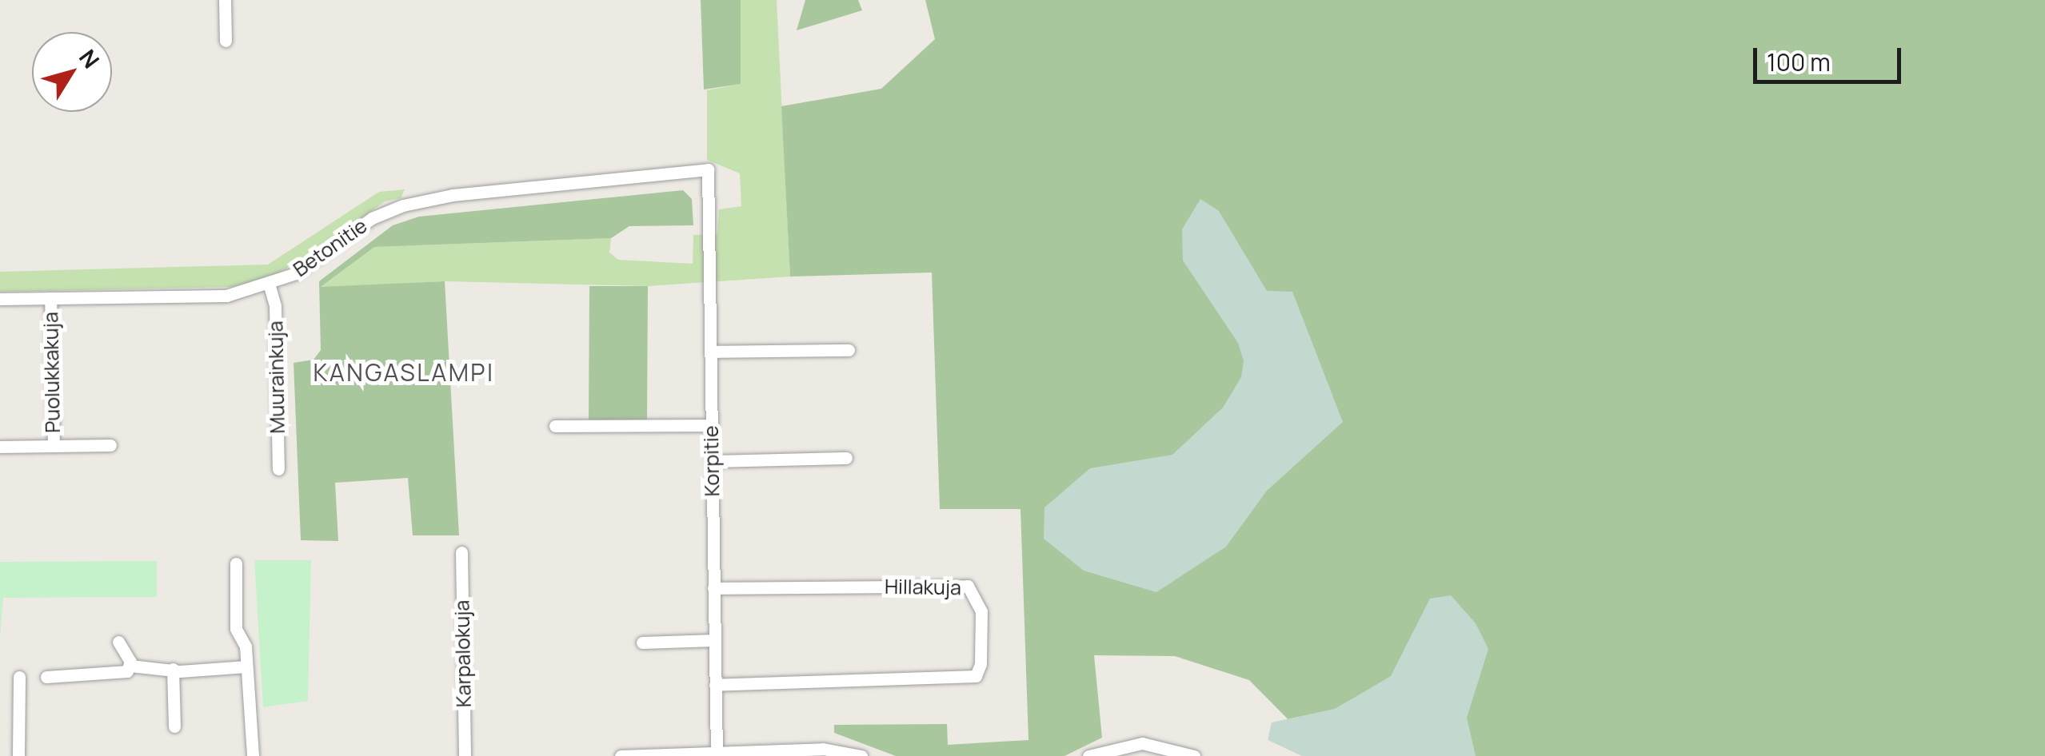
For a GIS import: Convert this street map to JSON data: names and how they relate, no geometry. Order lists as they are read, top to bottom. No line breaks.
{"streets":{"street":["Betonitie","Puolukkakuja","Muurainkuja","Korpitie","Hillakuja","Karpalokuja"]},"crossings":[["Betonitie","Puolukkakuja"],["Betonitie","Muurainkuja"],["Betonitie","Korpitie"],["Korpitie","Hillakuja"]],"districts":["KANGASLAMPI"],"scale_bar":"100 m","north":"top right"}
